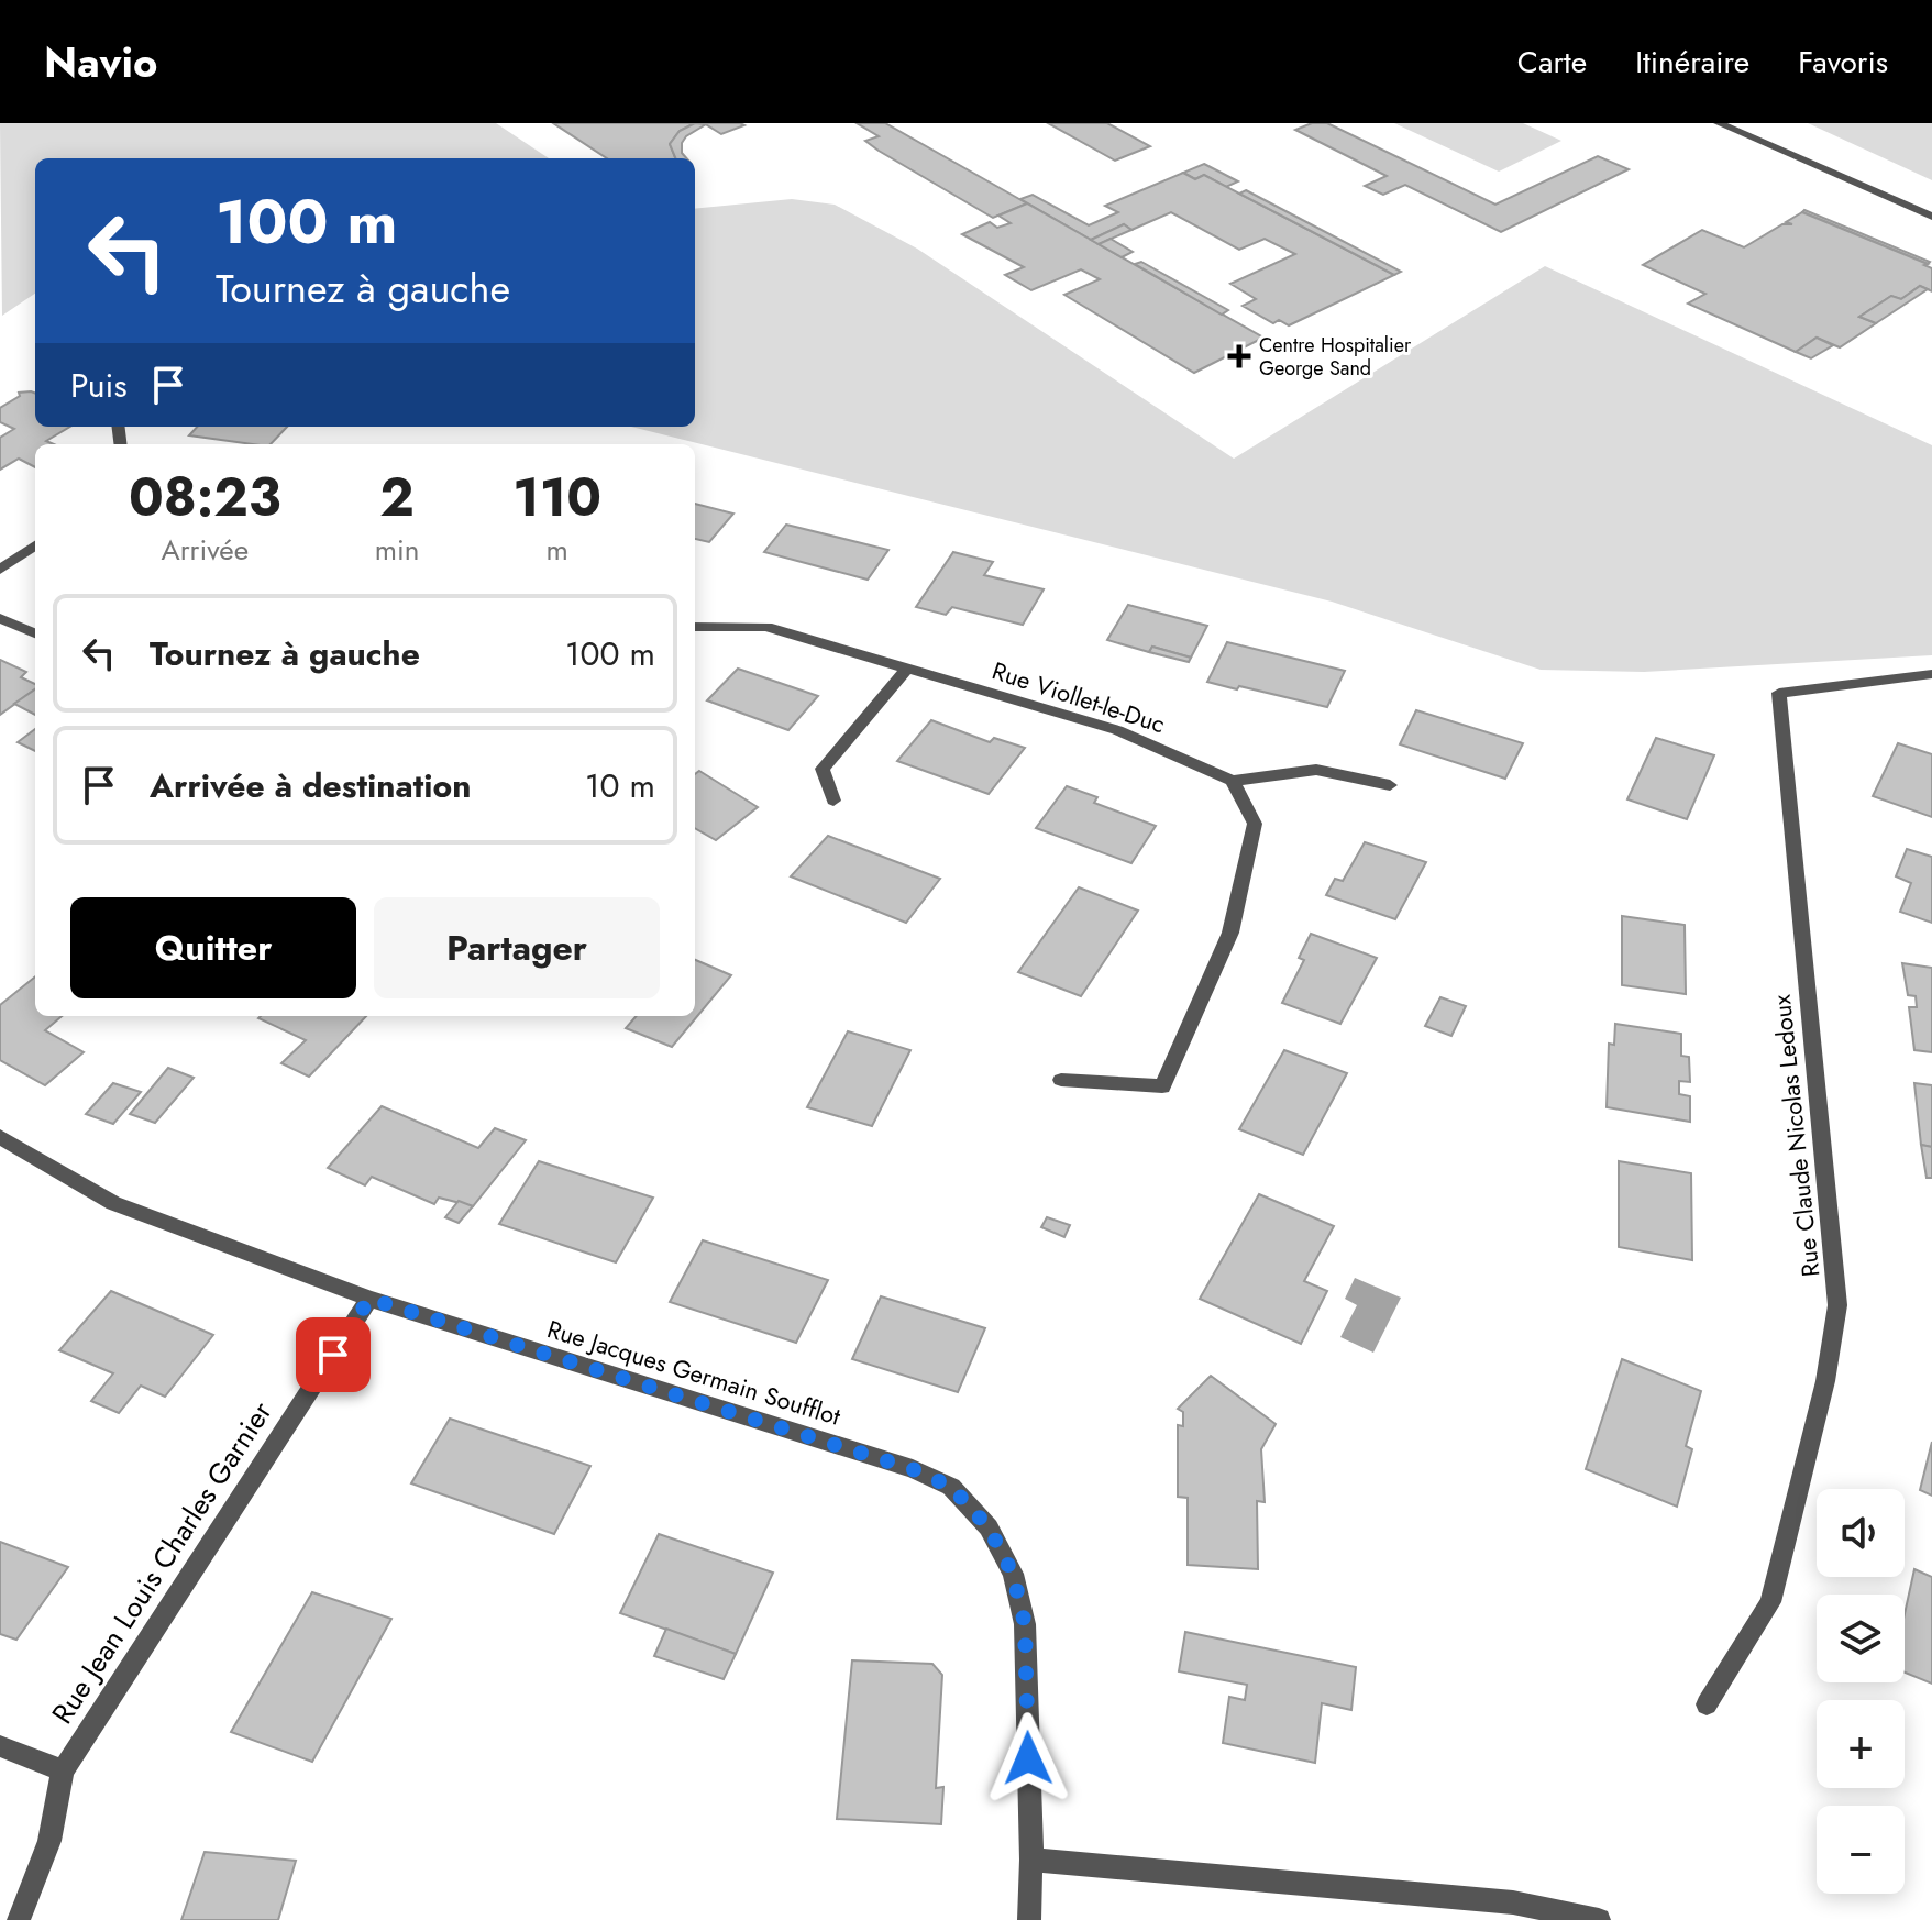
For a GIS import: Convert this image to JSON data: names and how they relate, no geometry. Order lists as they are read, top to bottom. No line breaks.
{"streets":{"street":["Rue Viollet-le-Duc","Rue Claude Nicolas Ledoux","Rue Jacques Germain Soufflot","Rue Jean Louis Charles Garnier"]},"crossings":[["Rue Jacques Germain Soufflot","Rue Jean Louis Charles Garnier"]],"places":{"health":["Centre Hospitalier George Sand"]},"page":{"header":"Navio","nav":["Carte","Itinéraire","Favoris"],"turn":["100 m","Tournez à gauche"],"then":"Puis","eta":["08:23","Arrivée","2","min","110","m"],"list":[{"name":"Tournez à gauche","value":"100 m"},{"name":"Arrivée à destination","value":"10 m"}],"buttons":["Quitter","Partager"],"map_buttons":["+","−"]}}
